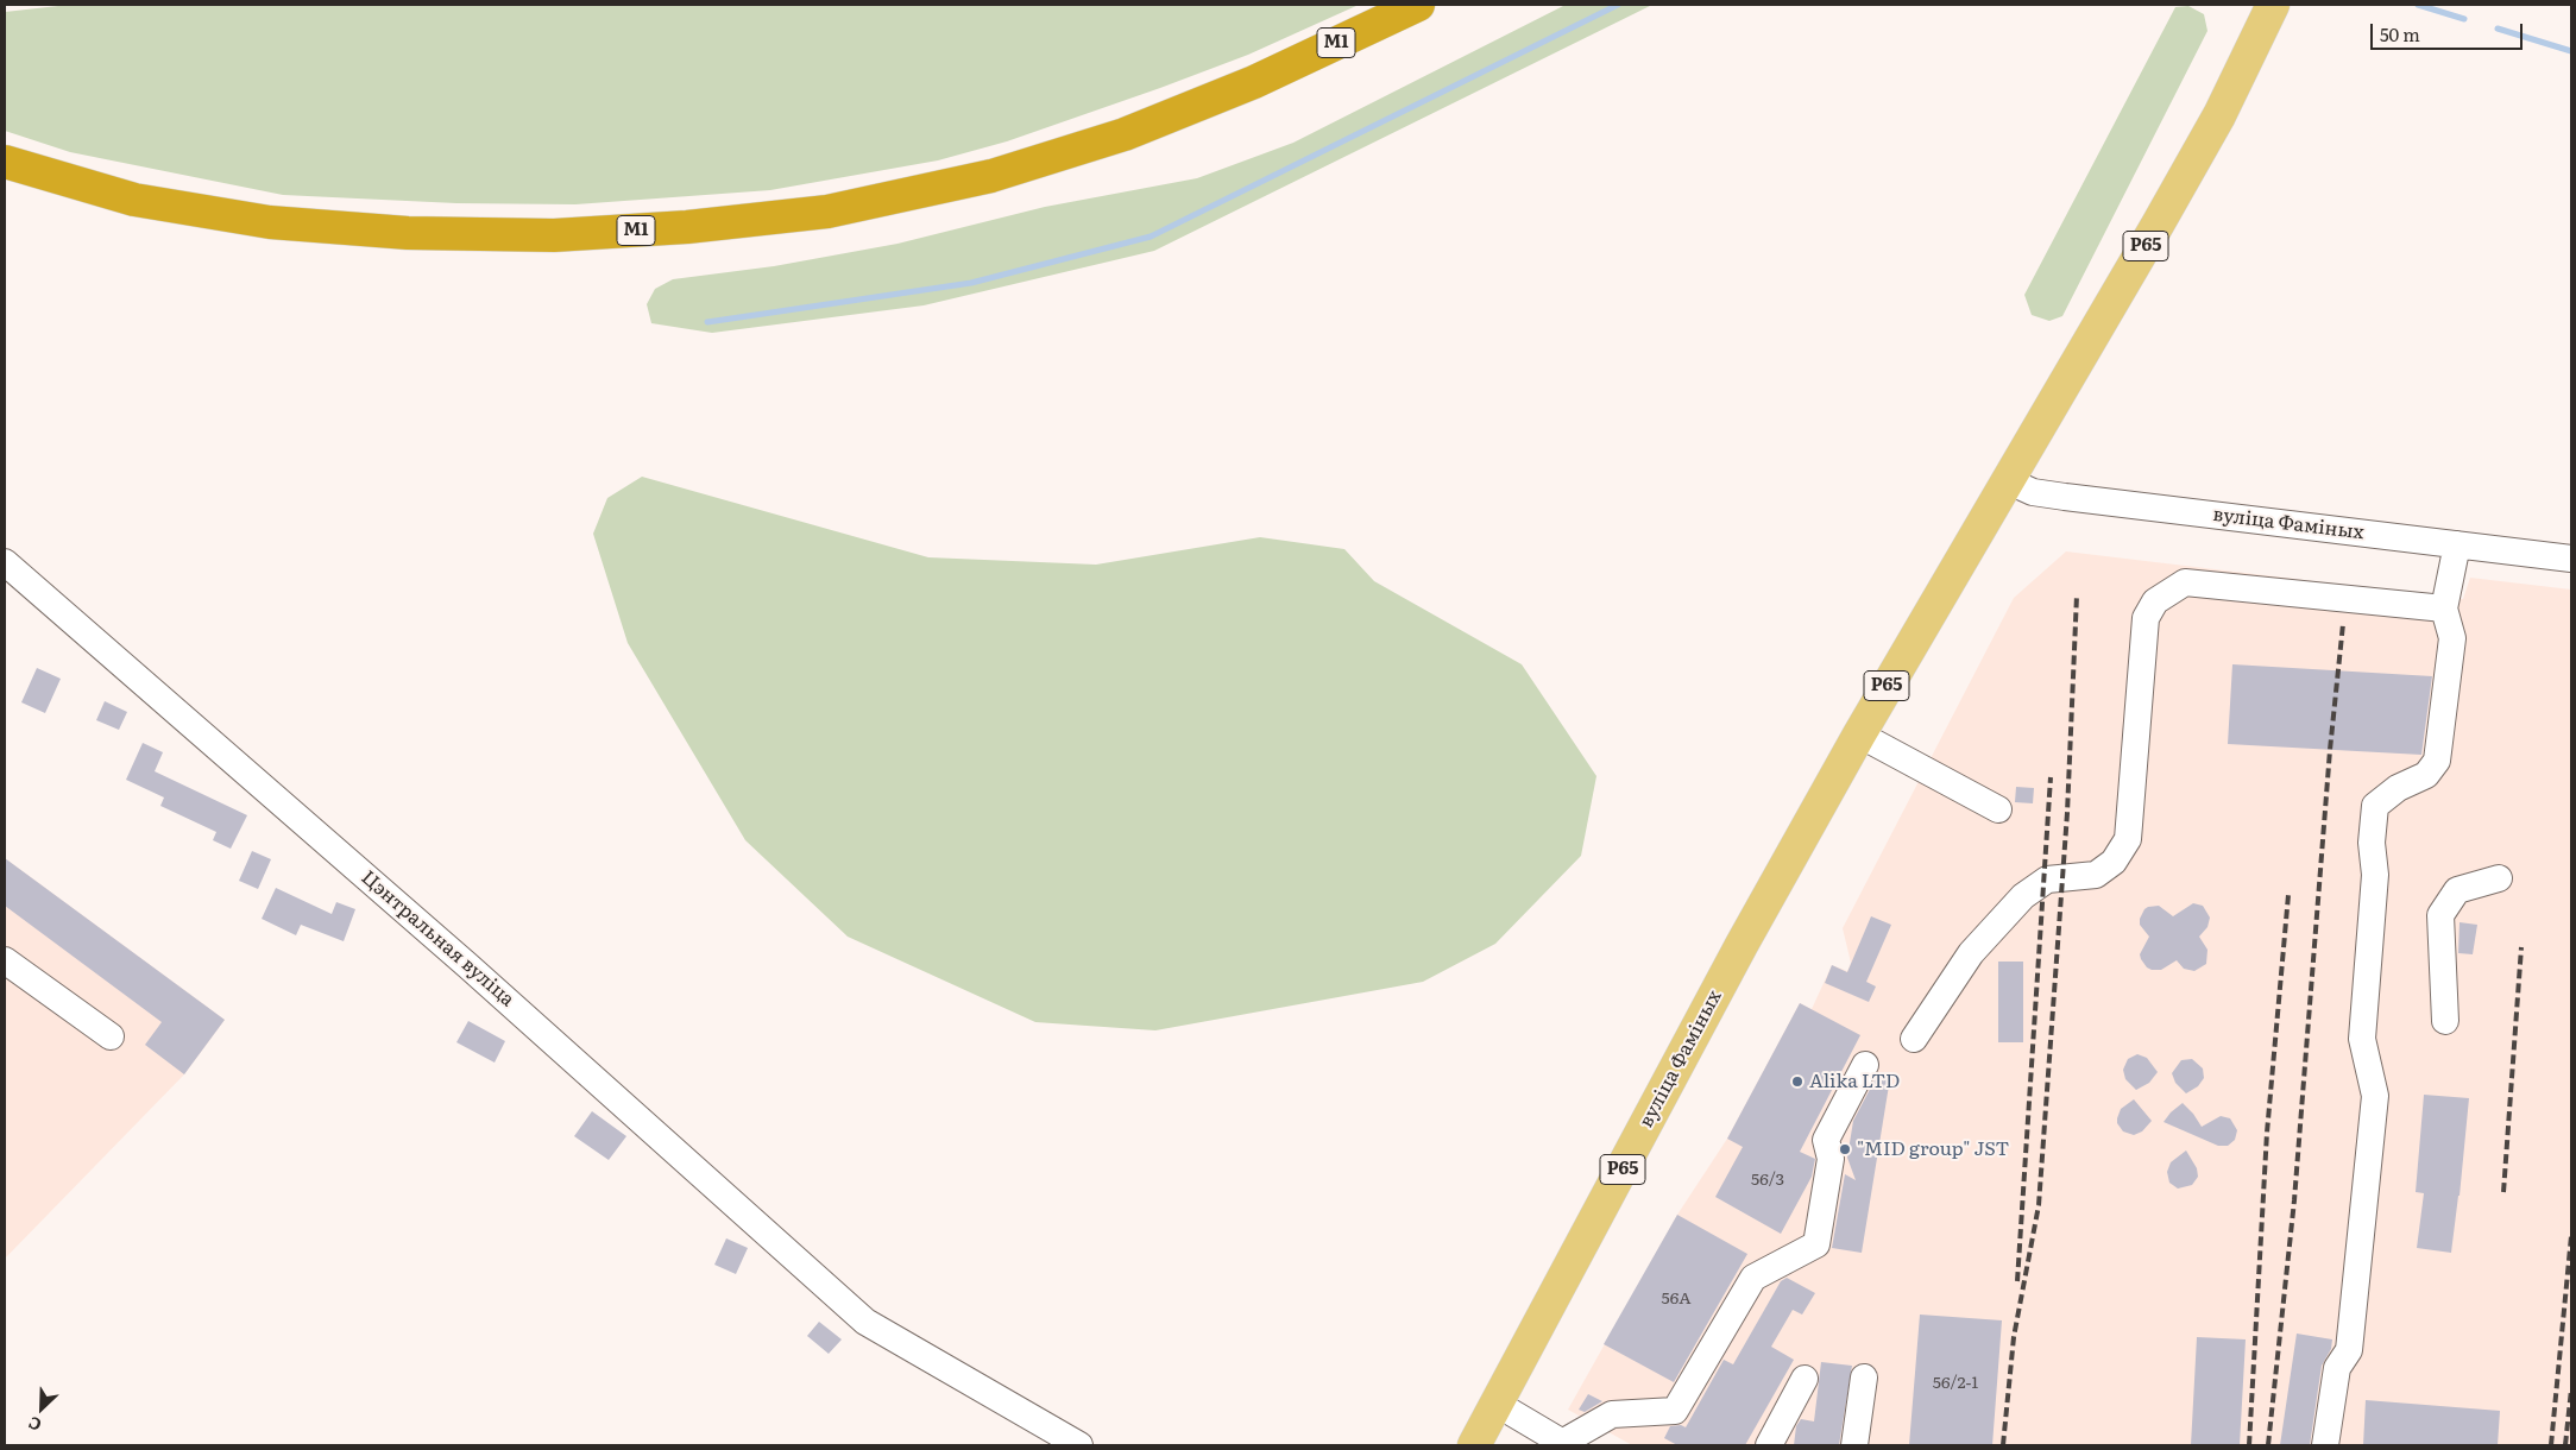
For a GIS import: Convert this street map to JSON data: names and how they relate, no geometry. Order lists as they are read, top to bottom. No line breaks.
{"streets":{"highway":["М1"],"main road":["Р65","вуліца Фаміных"],"street":["Цэнтральная вуліца"]},"crossings":[["Р65","вуліца Фаміных"]],"places":["Alika LTD","\"MID group\" JST"],"house_numbers":["56/3","56А","56/2-1"],"scale_bar":"50 m","north":"bottom left"}
